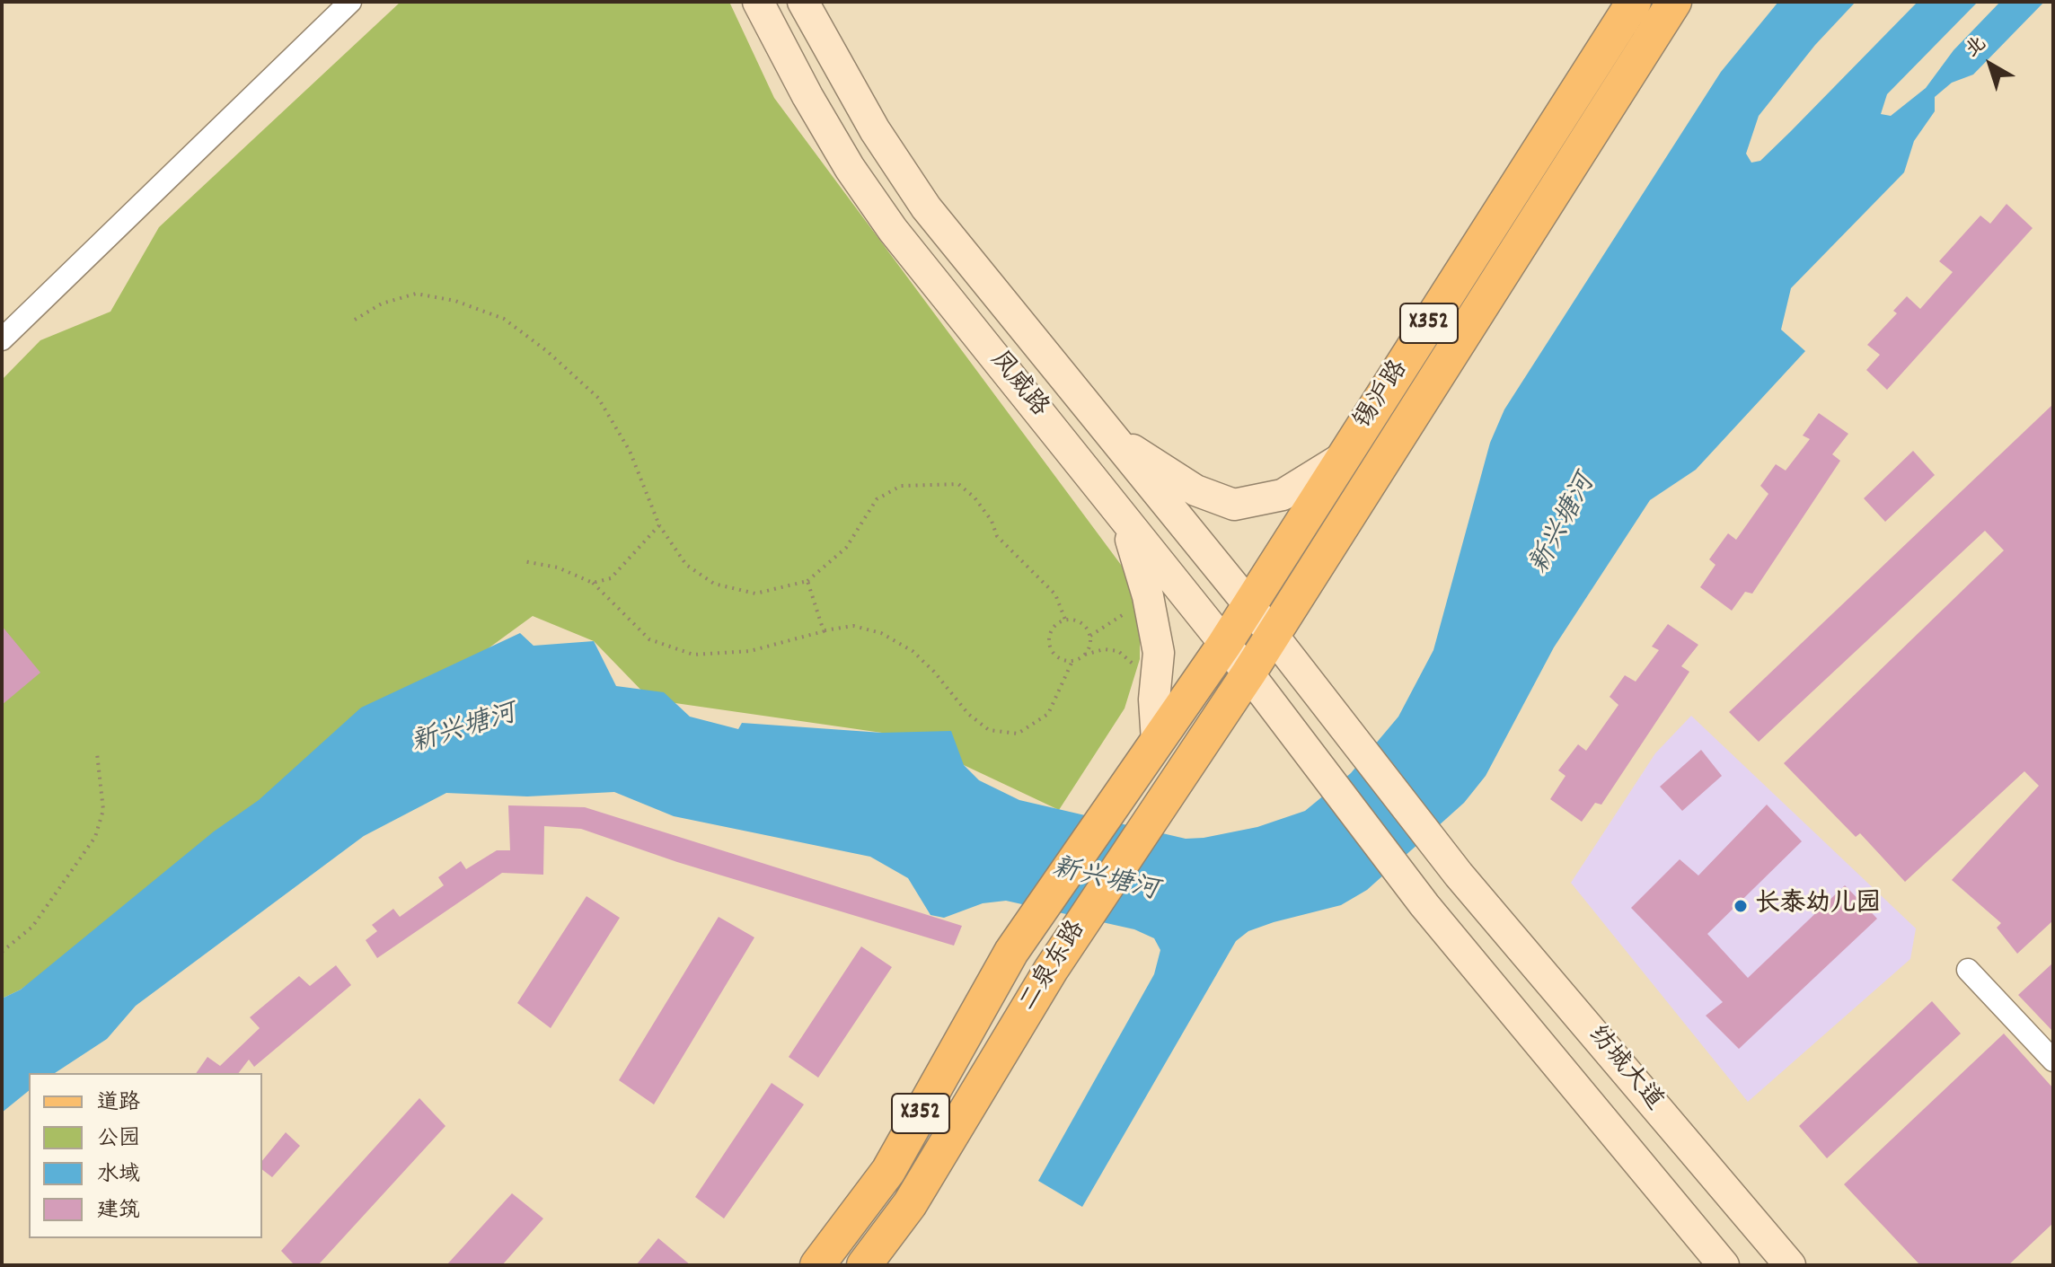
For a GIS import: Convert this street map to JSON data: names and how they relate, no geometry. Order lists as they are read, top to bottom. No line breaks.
{"streets":{"main road":["X352","凤威路","锡沪路","二泉东路","纺城大道"]},"crossings":[["凤威路","锡沪路"],["凤威路","二泉东路"],["凤威路","纺城大道"],["锡沪路","二泉东路"]],"water":["新兴塘河"],"places":["长泰幼儿园"],"legend":["道路","公园","水域","建筑"],"north":"top left"}
